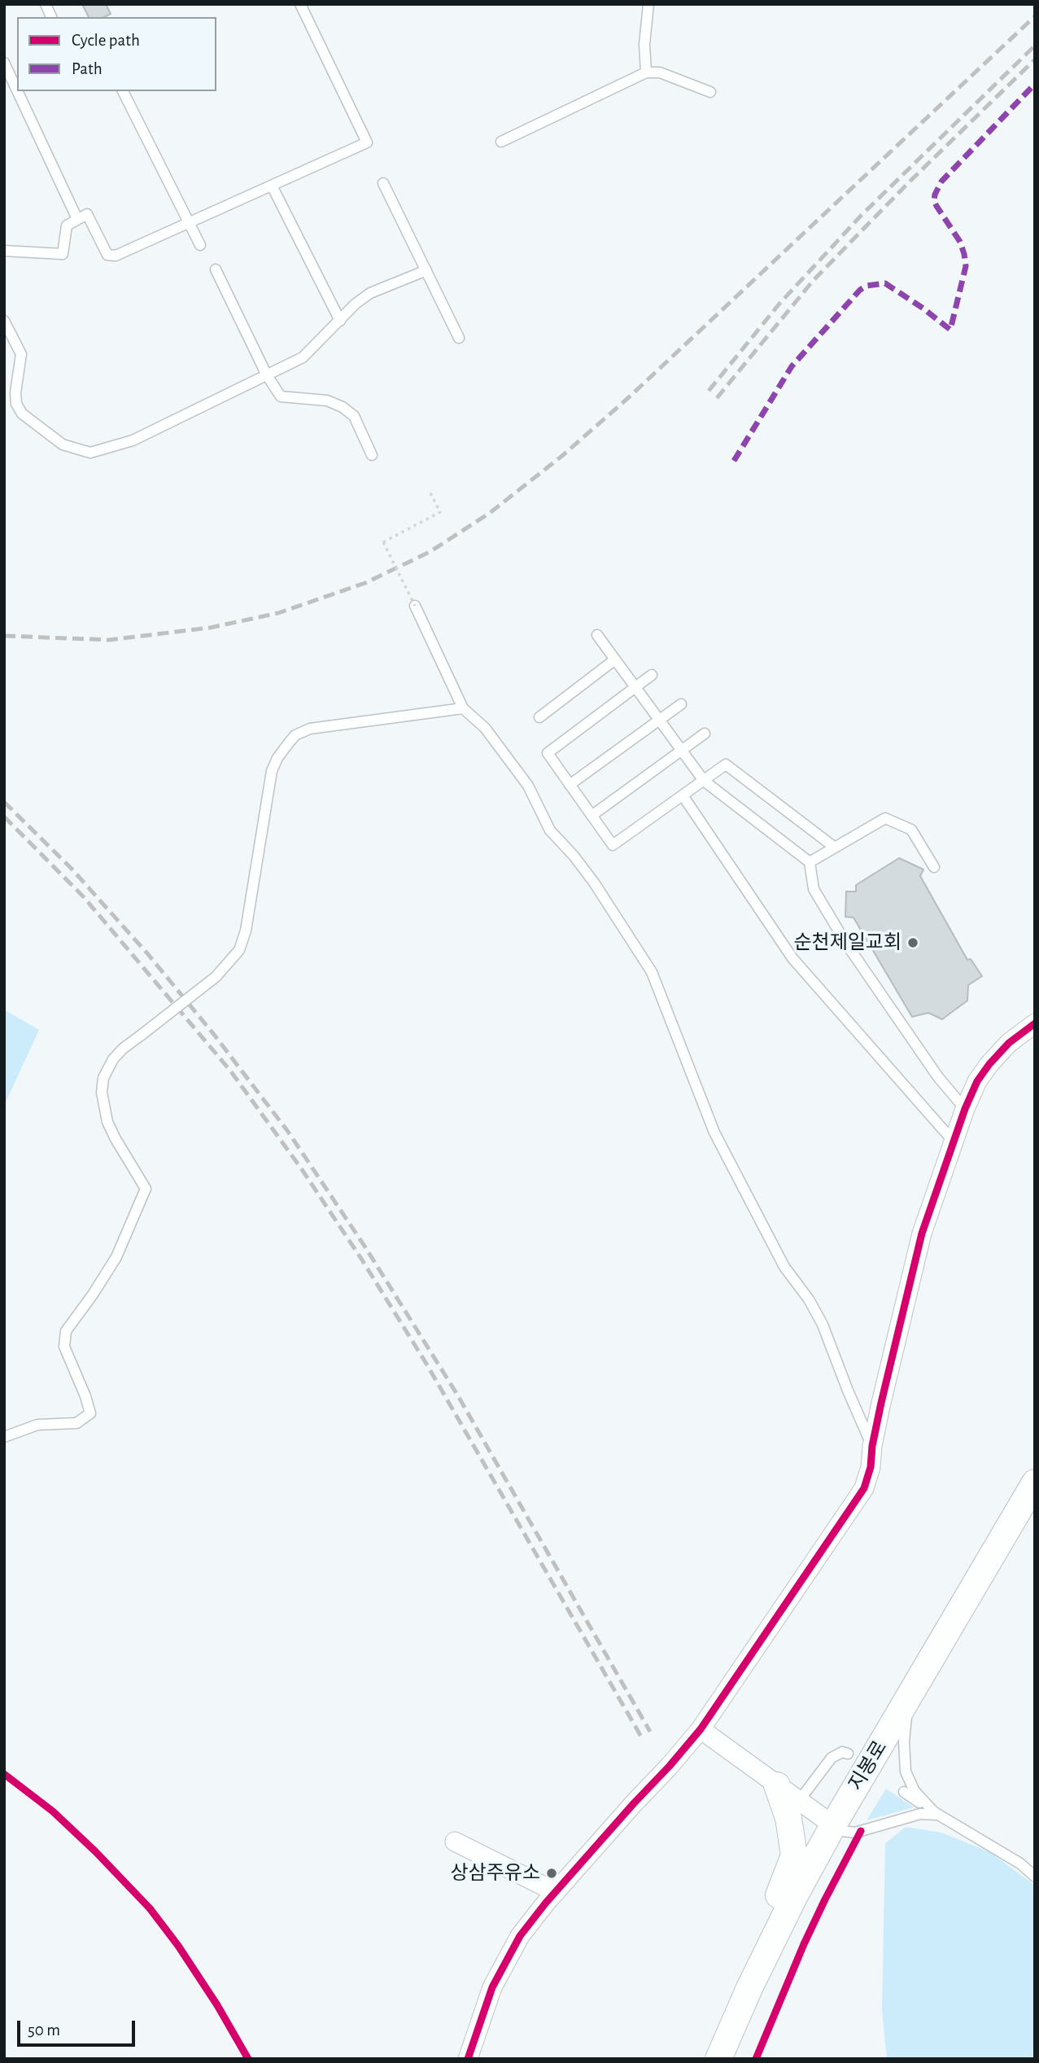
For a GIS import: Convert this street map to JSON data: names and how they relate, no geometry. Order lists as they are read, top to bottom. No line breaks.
{"streets":{"main road":["지봉로"]},"places":["순천제일교회","상삼주유소"],"legend":["Cycle path","Path"],"scale_bar":"50 m"}
